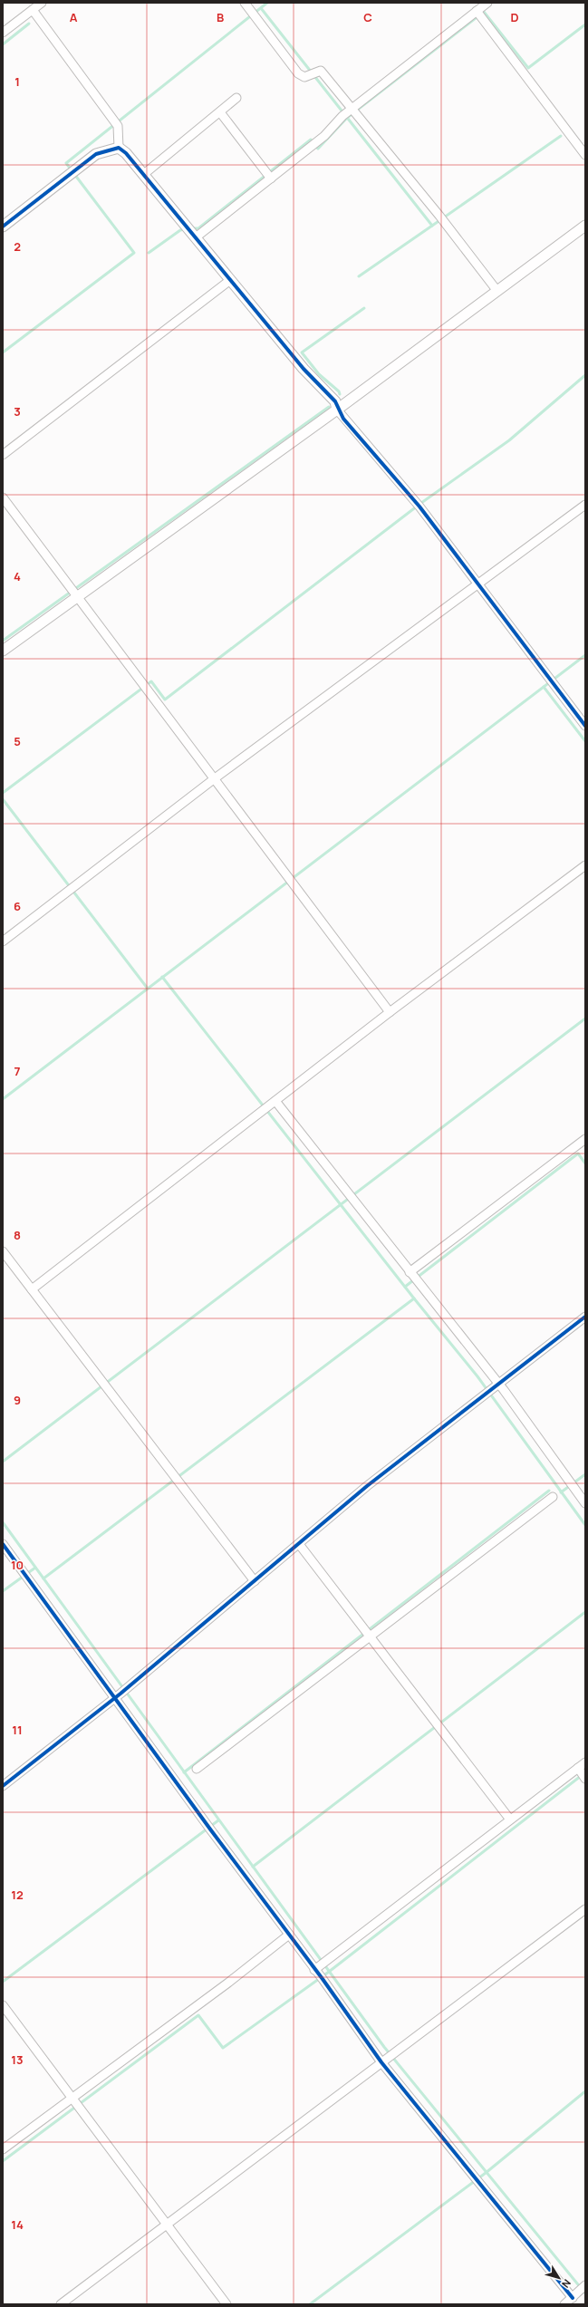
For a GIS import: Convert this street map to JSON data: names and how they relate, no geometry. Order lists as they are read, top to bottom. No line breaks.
{"north":"bottom right","grid":{"columns":["A","B","C","D"],"rows":["1","2","3","4","5","6","7","8","9","10","11","12","13","14"]}}
